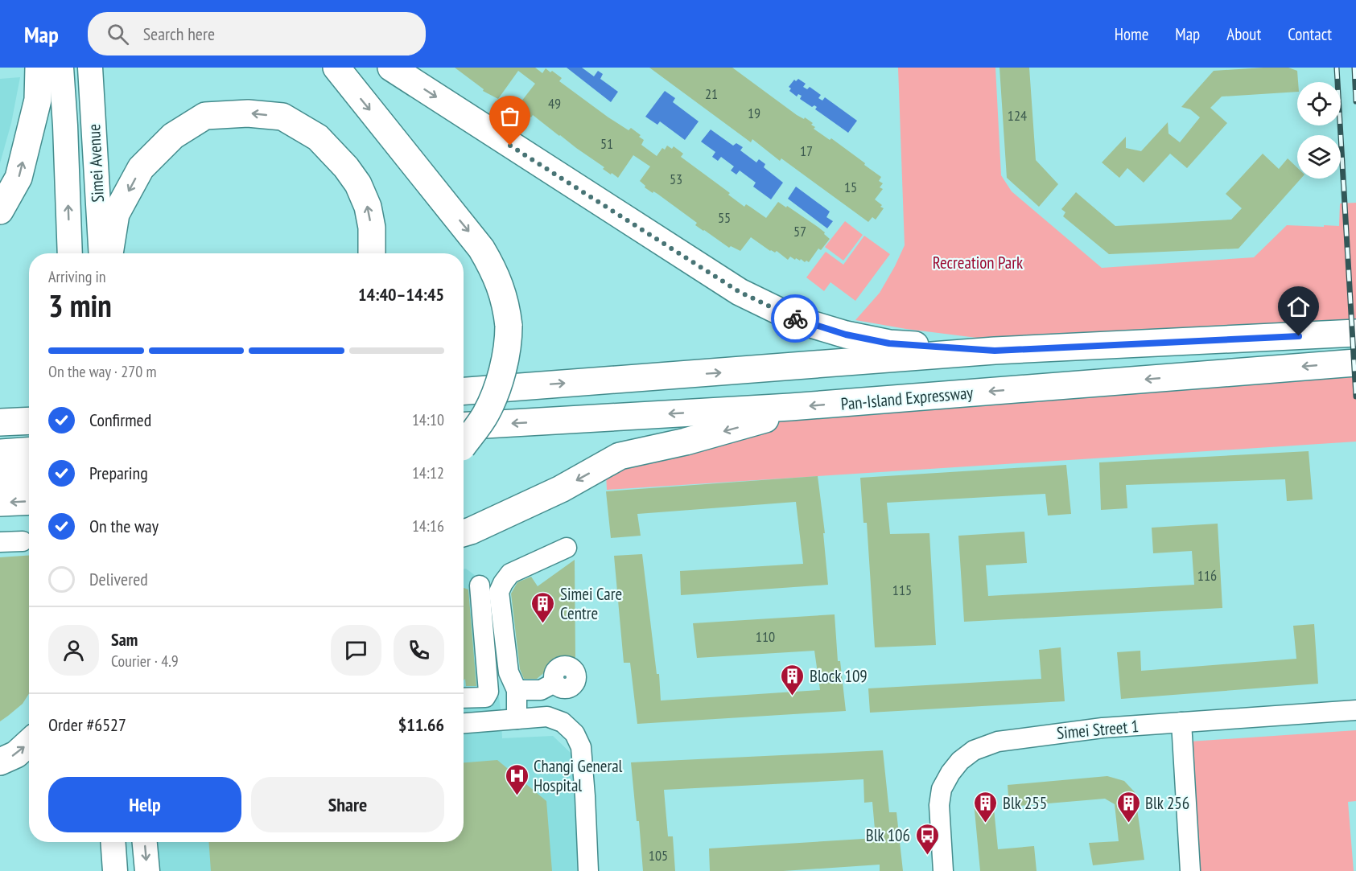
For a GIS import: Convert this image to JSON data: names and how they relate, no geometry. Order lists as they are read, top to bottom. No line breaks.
{"streets":{"highway":["Pan-Island Expressway"],"main road":["Simei Avenue"],"street":["Simei Street 1"]},"parks":["Recreation Park"],"places":{"building":["Simei Care Centre","Block 109","Blk 255","Blk 256"],"hospital":["Changi General Hospital"],"bus stop":["Blk 106"]},"house_numbers":["21","49","19","124","51","17","53","15","55","57","116","115","110","105"],"page":{"header":"Map","search":"Search here","nav":["Home","Map","About","Contact"],"heading":["3 min","Arriving in","14:40–14:45"],"panel":["Sam","Courier · 4.9","Order #6527","$11.66"],"bar":"On the way · 270 m","list":[["Confirmed","14:10"],["Preparing","14:12"],["On the way","14:16"],"Delivered"],"buttons":["Help","Share"]}}
